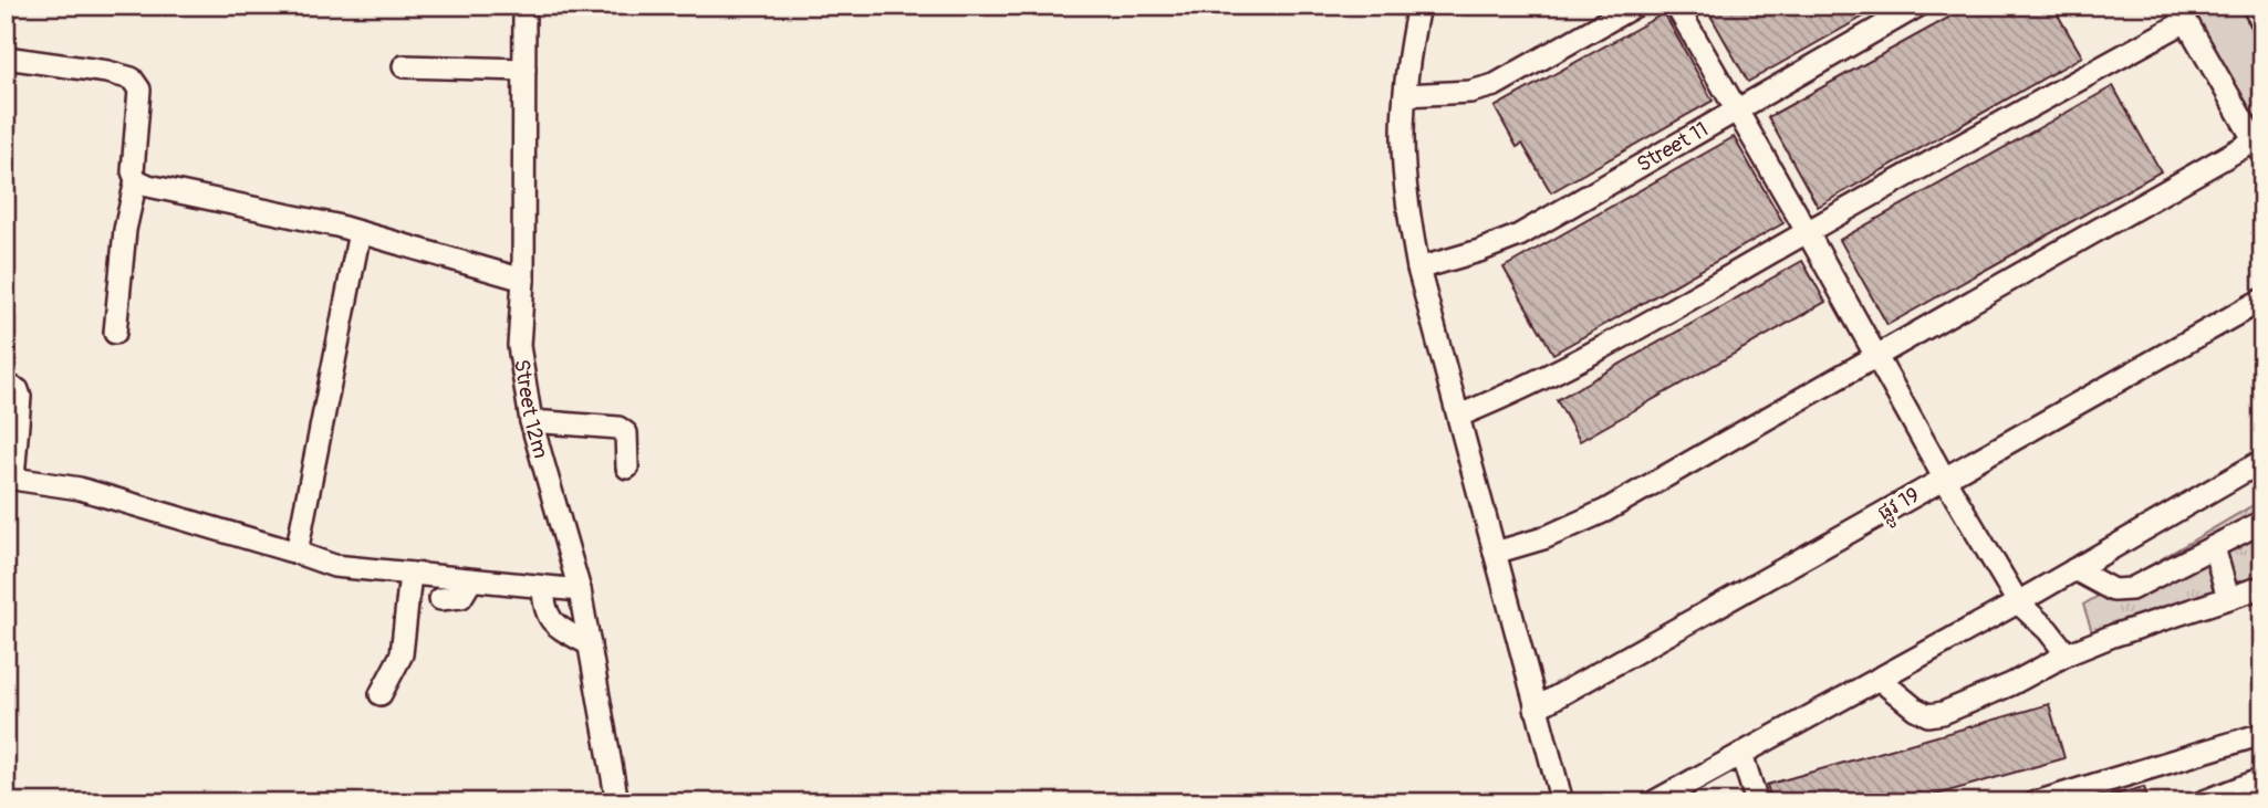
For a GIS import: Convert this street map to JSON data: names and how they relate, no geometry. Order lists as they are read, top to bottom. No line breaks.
{"streets":{"street":["Street 11","Street 12m","ផ្លូវ 19"]}}
